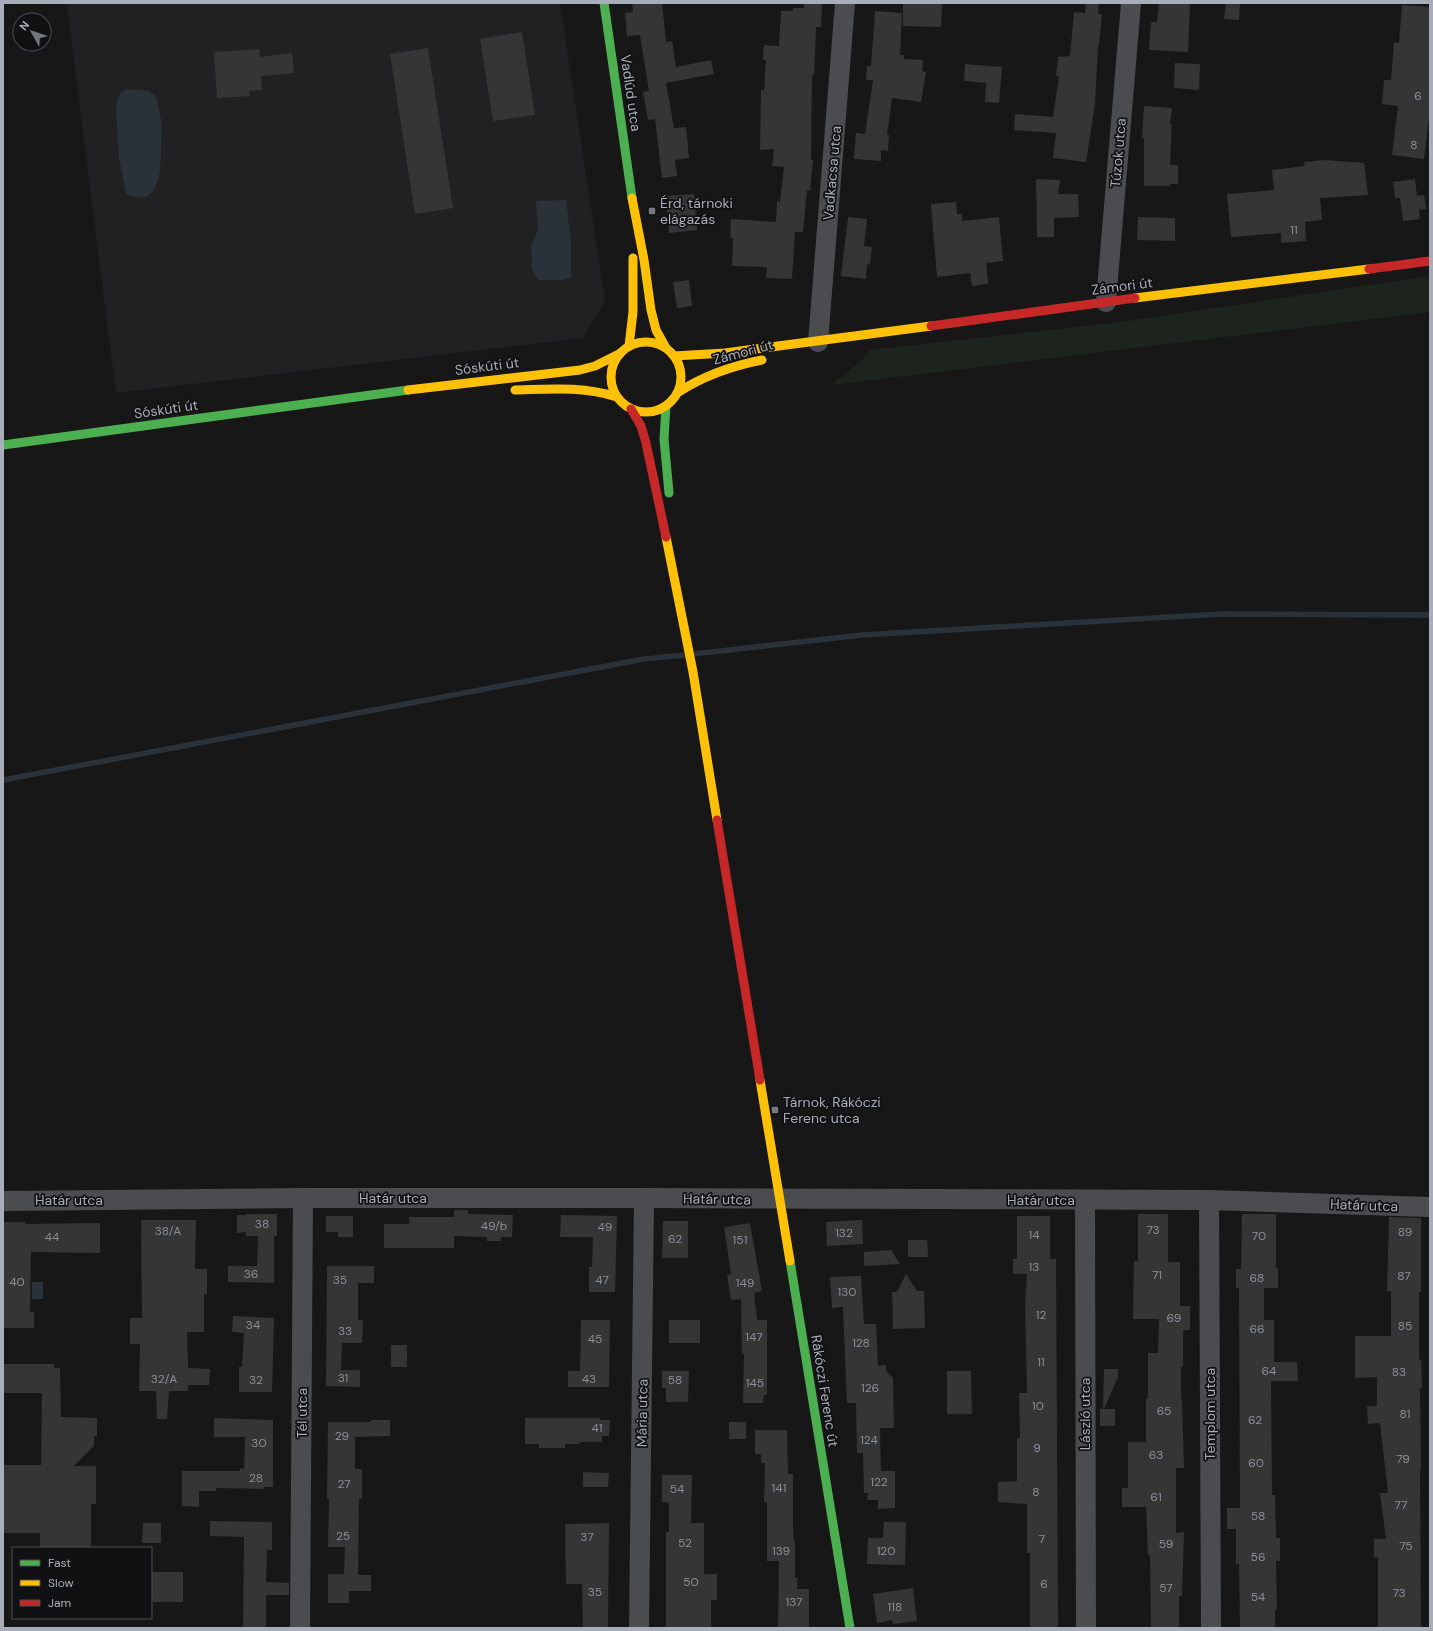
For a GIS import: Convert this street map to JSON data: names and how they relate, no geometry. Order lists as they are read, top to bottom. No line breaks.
{"streets":{"main road":["Vadlúd utca","Zámori út","Sóskúti út","Rákóczi Ferenc út"],"street":["Túzok utca","Vadkacsa utca","Határ utca","Tél utca","Mária utca","László utca","Templom utca"]},"crossings":[["Vadlúd utca","Zámori út"],["Vadlúd utca","Sóskúti út"],["Túzok utca","Zámori út"],["Vadkacsa utca","Zámori út"],["Zámori út","Sóskúti út"],["Határ utca","Rákóczi Ferenc út"],["Határ utca","Tél utca"],["Határ utca","Mária utca"],["Határ utca","László utca"],["Határ utca","Templom utca"]],"places":{"transit":["Érd, tárnoki elágazás","Tárnok, Rákóczi Ferenc utca"]},"house_numbers":["6","8","11","38","49/b","49","73","38/A","89","132","14","70","44","62","151","13","36","71","87","68","35","47","40","149","130","12","69","34","85","66","33","147","45","128","11","64","83","31","32/A","43","32","58","145","126","10","65","81","62","41","29","124","30","9","63","79","60","28","122","27","141","54","8","61","77","58","25","37","7","52","59","75","139","120","56","50","6","57","35","73","54","137","118"],"legend":["Fast","Slow","Jam"],"north":"top left"}
